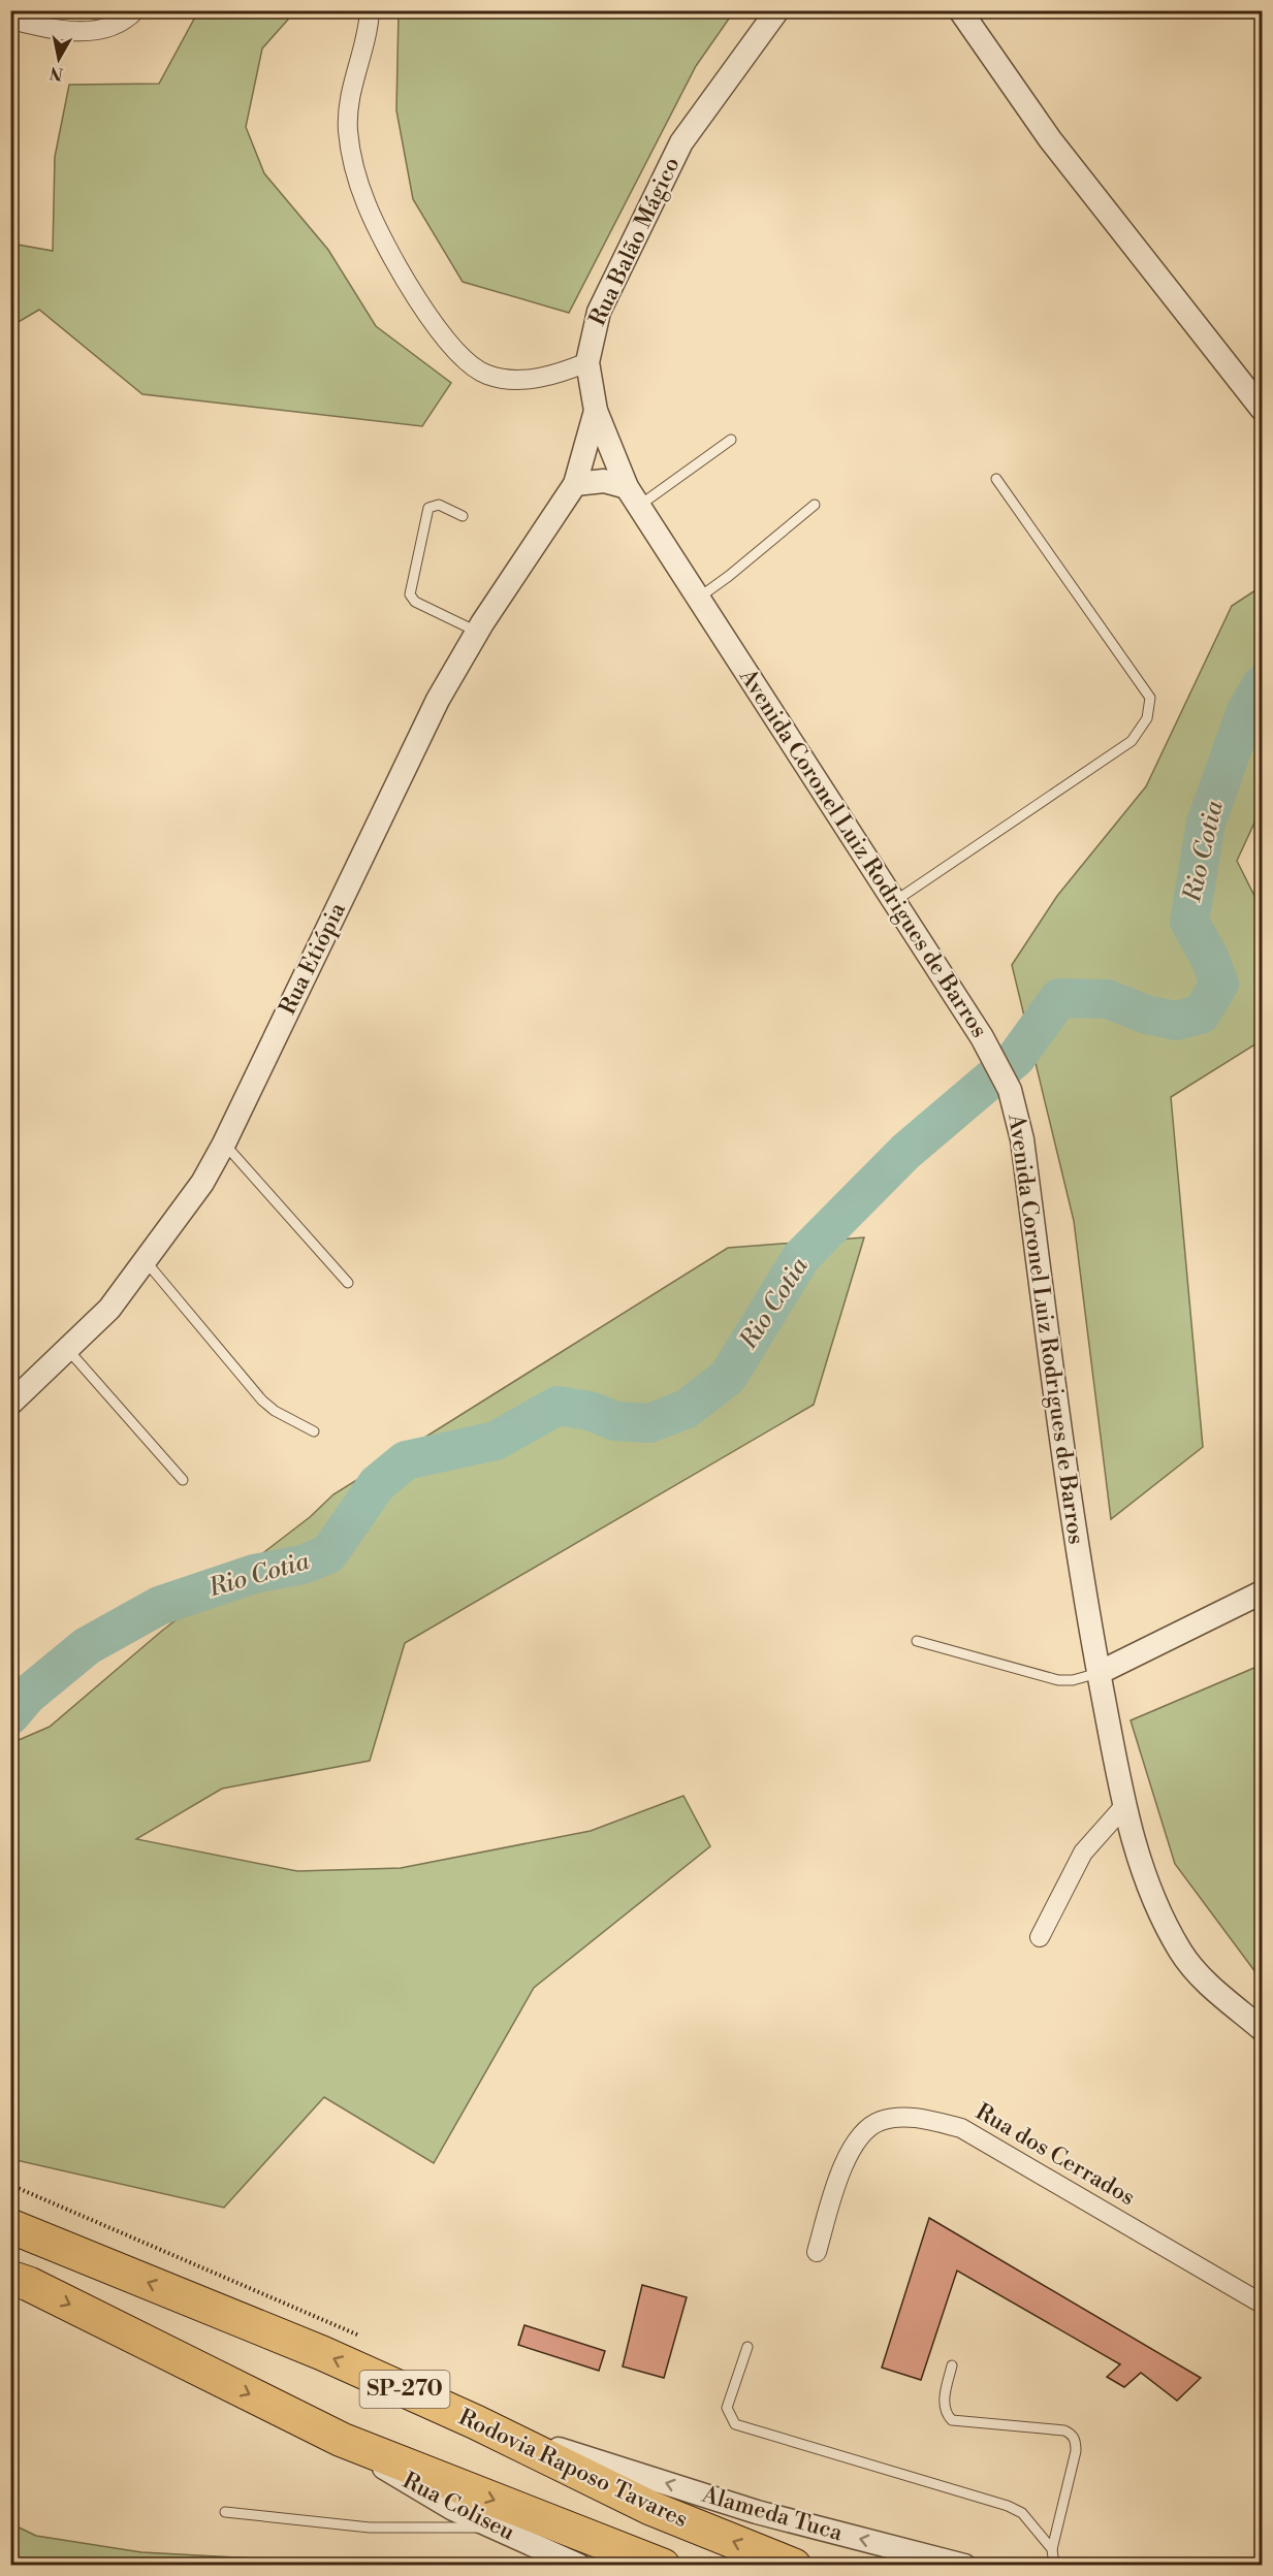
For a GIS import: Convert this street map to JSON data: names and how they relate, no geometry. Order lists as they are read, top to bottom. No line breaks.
{"streets":{"highway":["SP-270","Rodovia Raposo Tavares"],"street":["Rua Balão Mágico","Avenida Coronel Luiz Rodrigues de Barros","Rua Etiópia","Rua dos Cerrados","Rua Coliseu","Alameda Tuca"]},"crossings":[["Rua Balão Mágico","Avenida Coronel Luiz Rodrigues de Barros"],["Avenida Coronel Luiz Rodrigues de Barros","Rua Etiópia"],["Rodovia Raposo Tavares","Alameda Tuca"]],"one_way":["Alameda Tuca"],"water":["Rio Cotia"],"north":"bottom"}
